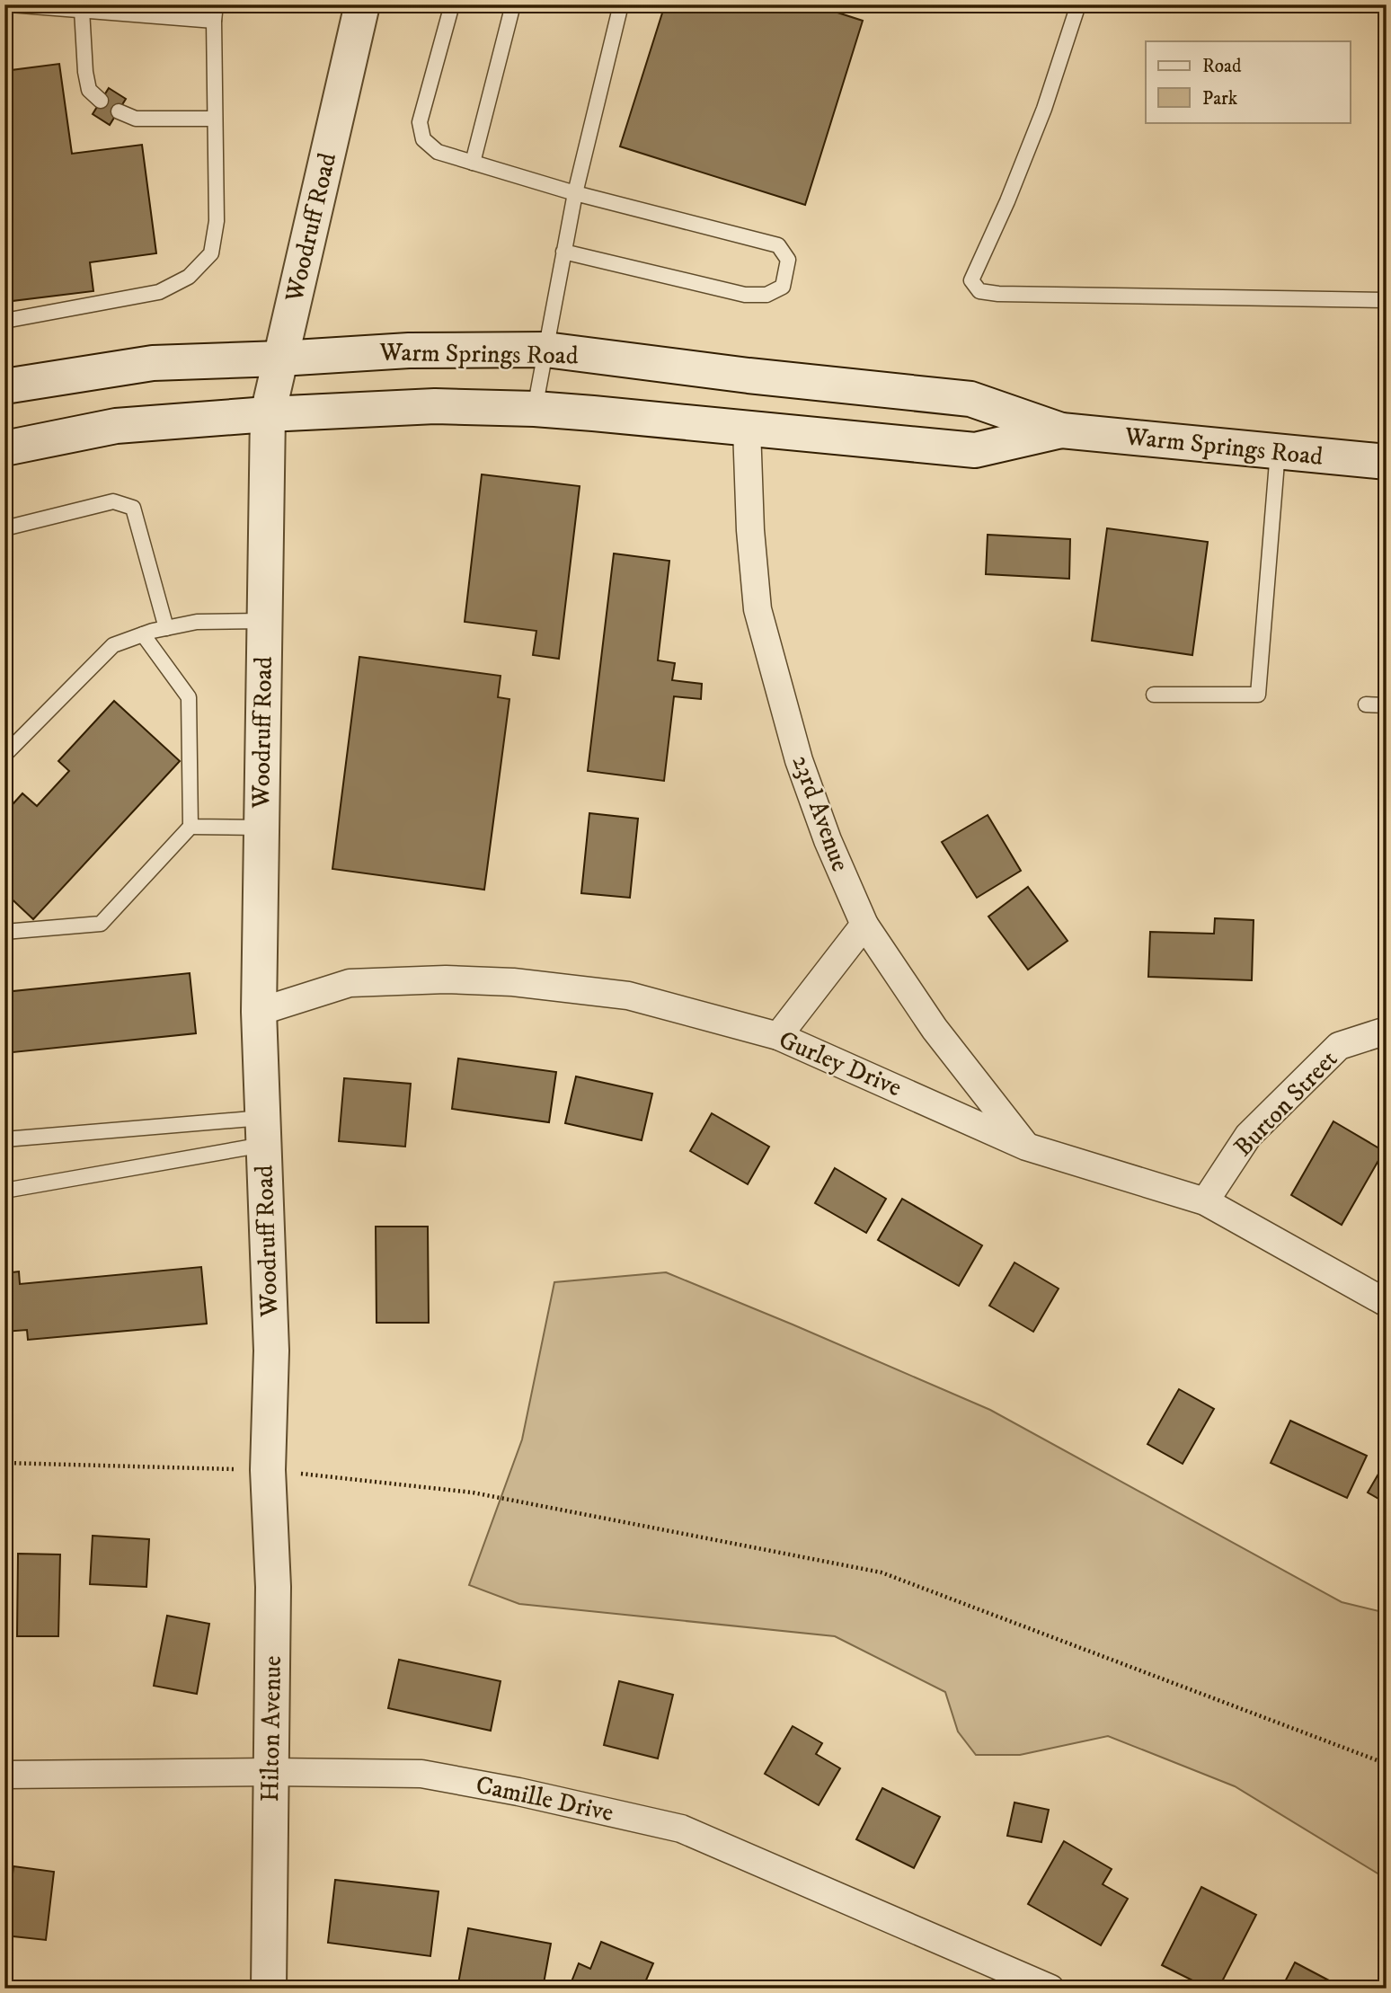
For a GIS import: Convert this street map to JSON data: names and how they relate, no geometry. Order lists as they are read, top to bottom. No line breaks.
{"streets":{"main road":["Woodruff Road","Warm Springs Road","Hilton Avenue"],"street":["23rd Avenue","Gurley Drive","Burton Street","Camille Drive"]},"crossings":[["Woodruff Road","Warm Springs Road"],["Woodruff Road","Gurley Drive"],["Woodruff Road","Hilton Avenue"],["Warm Springs Road","23rd Avenue"],["23rd Avenue","Gurley Drive"],["Gurley Drive","Burton Street"],["Hilton Avenue","Camille Drive"]],"legend":["Road","Park"]}
